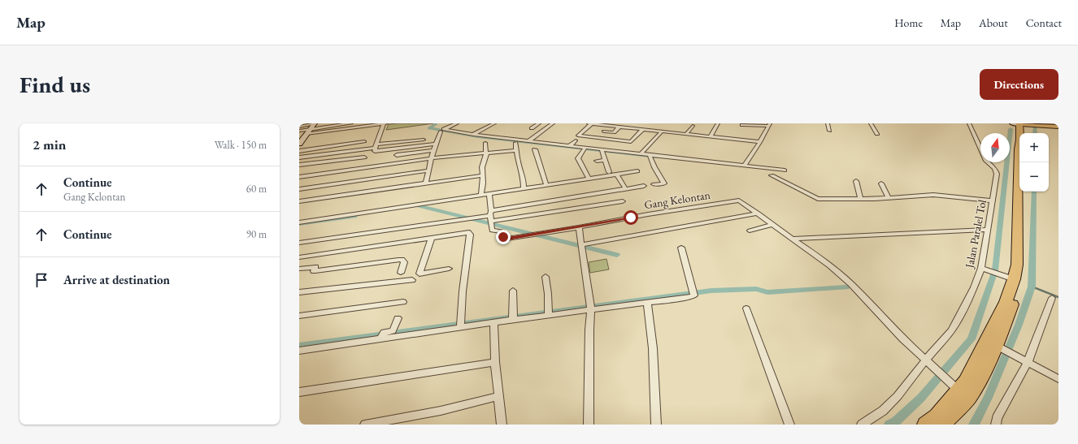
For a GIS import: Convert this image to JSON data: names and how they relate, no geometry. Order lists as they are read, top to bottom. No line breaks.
{"streets":{"street":["Gang Kelontan","Jalan Paralel Tol"]},"north":"top","page":{"header":"Map","nav":["Home","Map","About","Contact"],"buttons":"Directions","title":"Find us","heading":["2 min","Walk · 150 m"],"map_buttons":["+","−"],"list":[["Continue","Gang Kelontan","60 m"],["Continue","90 m"],"Arrive at destination"]}}
